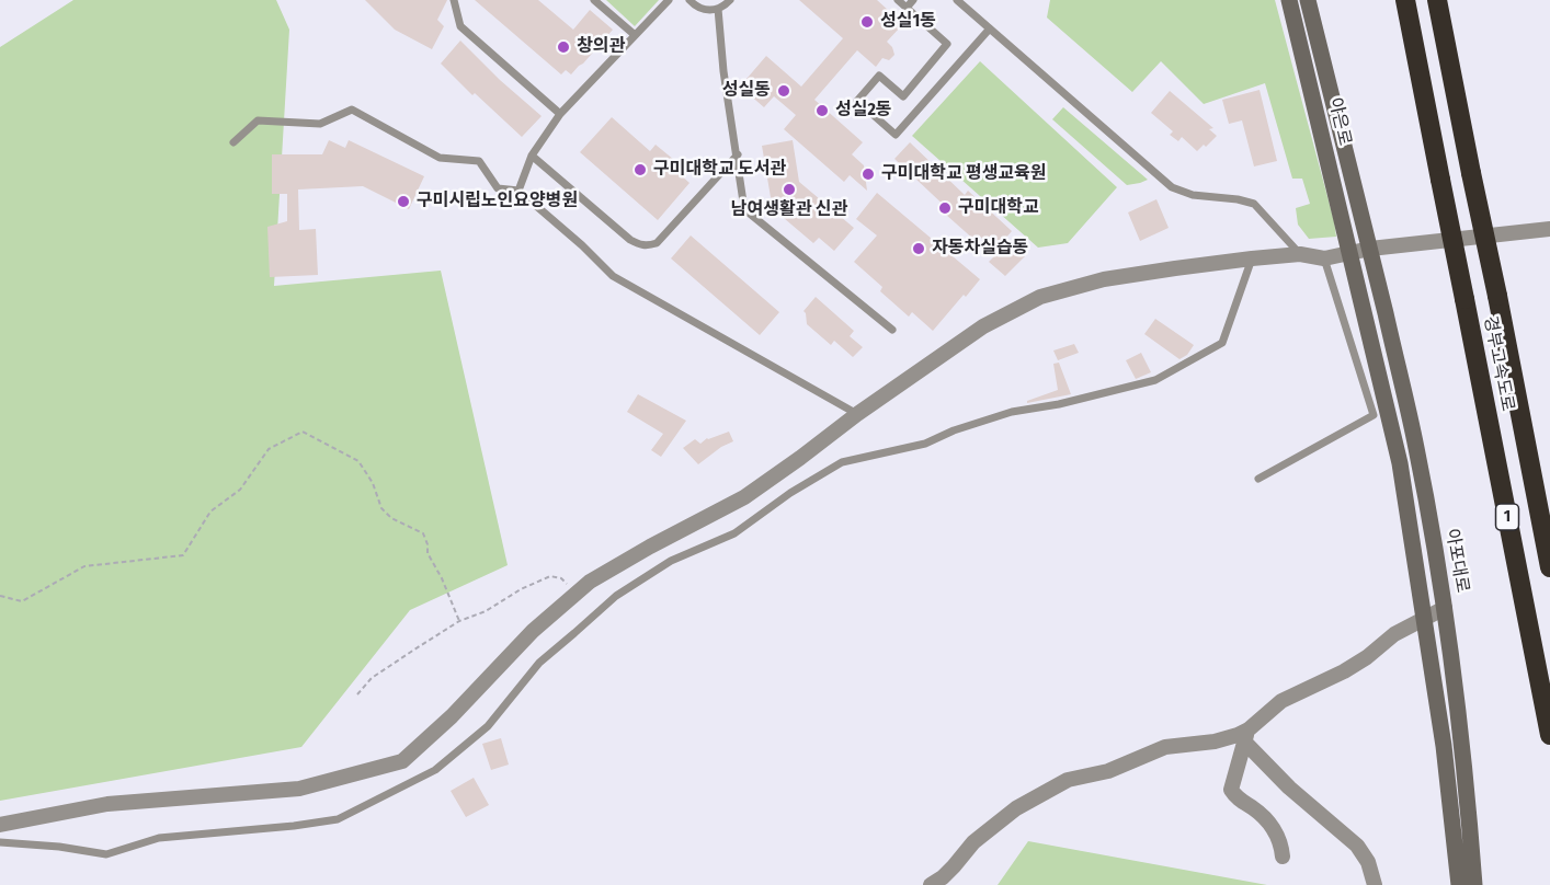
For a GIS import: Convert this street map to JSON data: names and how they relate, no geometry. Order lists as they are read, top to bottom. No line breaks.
{"streets":{"highway":["경부고속도로","1"],"main road":["야은로","아포대로"]},"crossings":[["야은로","아포대로"]],"places":["성실1동","창의관","성실동","성실2동","구미대학교 도서관","구미대학교 평생교육원","남여생활관 신관","구미시립노인요양병원","구미대학교","자동차실습동"]}
